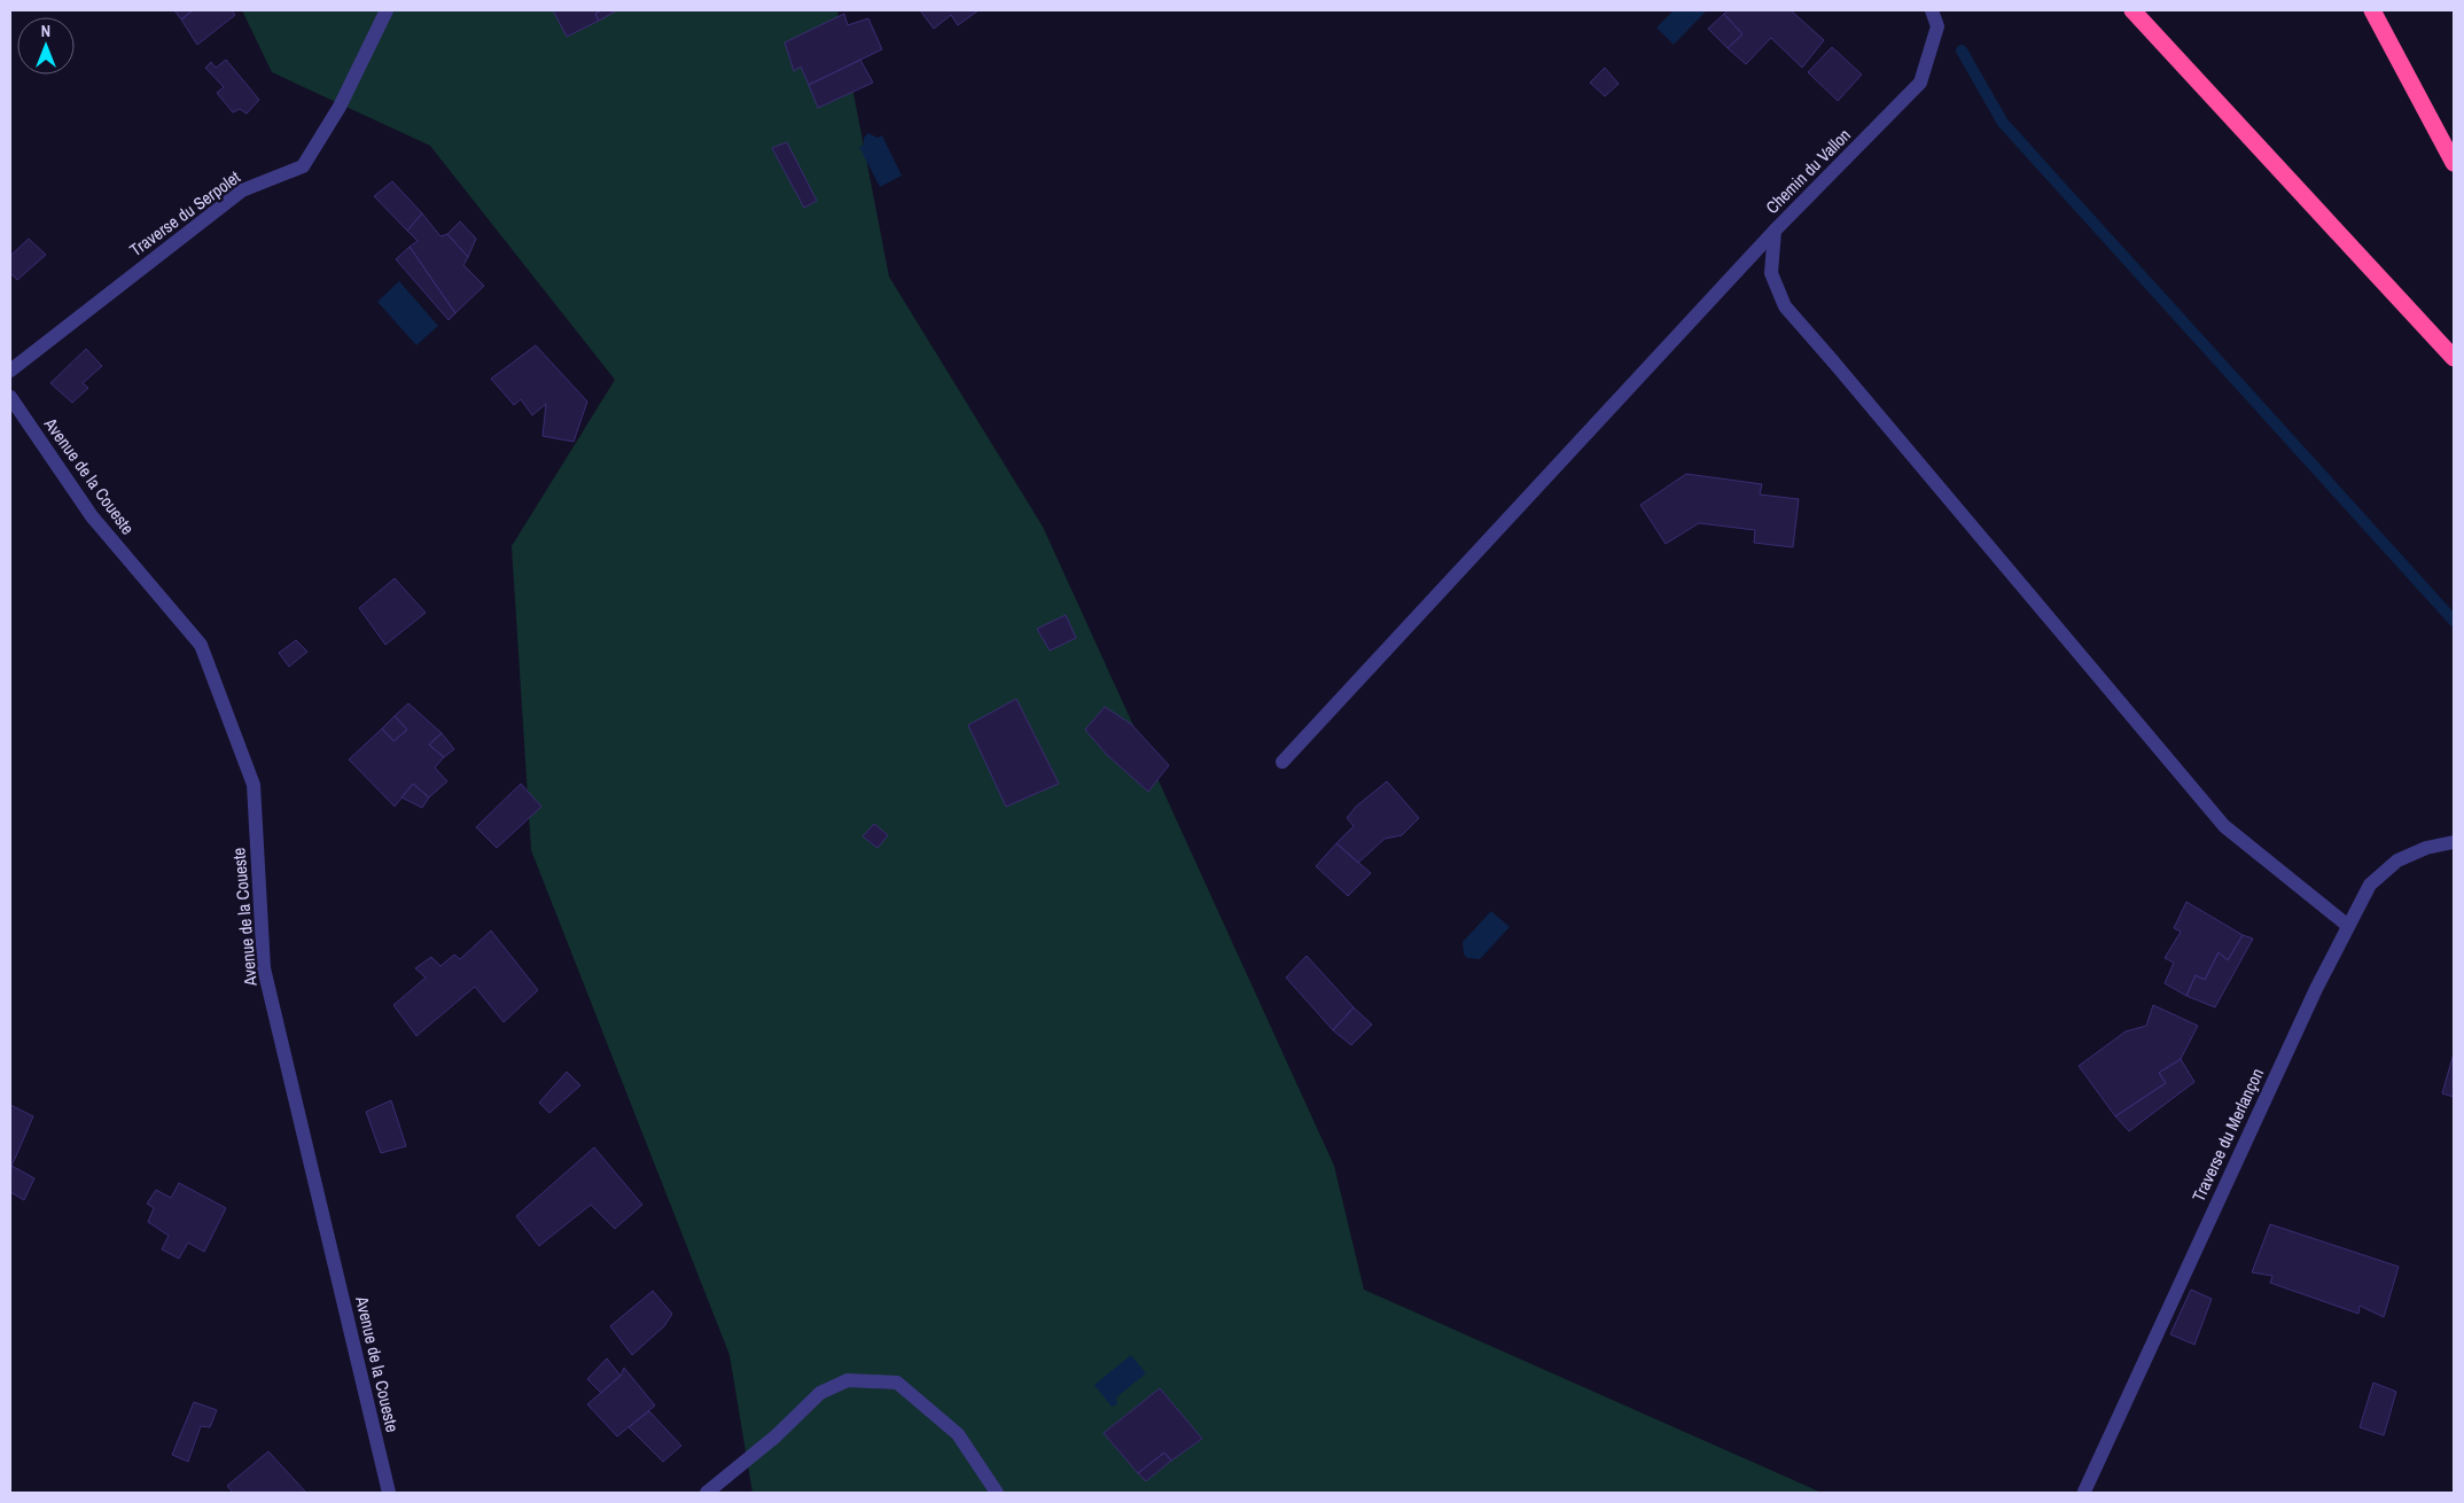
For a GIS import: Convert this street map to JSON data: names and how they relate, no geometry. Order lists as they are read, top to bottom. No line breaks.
{"streets":{"street":["Chemin du Vallon","Traverse du Serpolet","Avenue de la Coueste","Traverse du Merlançon"]},"crossings":[["Chemin du Vallon","Traverse du Merlançon"]],"north":"top"}
